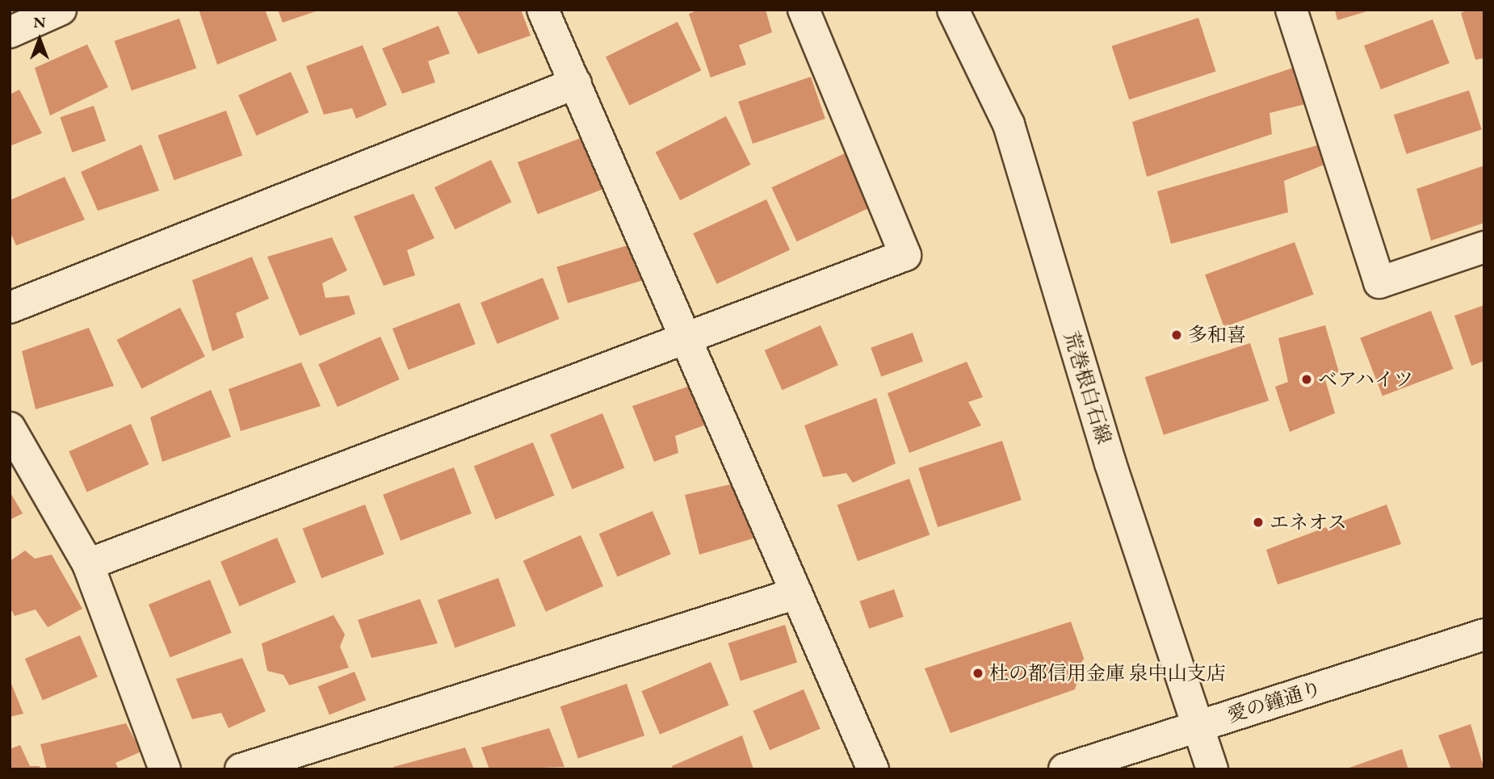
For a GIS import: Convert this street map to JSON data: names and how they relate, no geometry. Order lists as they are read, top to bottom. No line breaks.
{"streets":{"street":["荒巻根白石線","愛の鐘通り"]},"crossings":[["荒巻根白石線","愛の鐘通り"]],"places":["多和喜","ベアハイツ","エネオス","杜の都信用金庫 泉中山支店"],"north":"top"}
